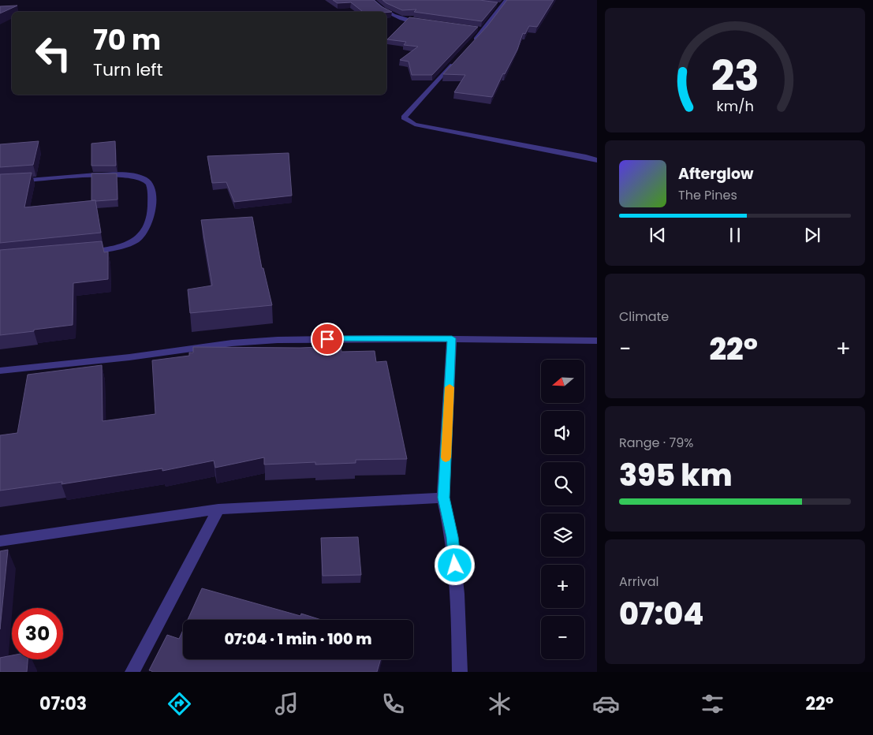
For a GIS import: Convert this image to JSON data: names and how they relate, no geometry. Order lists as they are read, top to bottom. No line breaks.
{"north":"left","page":{"turn":["70 m","Turn left"],"song":["Afterglow","The Pines"],"tile":["Climate",["Range · 79%","395 km"],["Arrival","07:04"]],"heat":["−","22°","+"],"map_buttons":["+","−"],"limit":"30","trip":"07:04 · 1 min · 100 m","tabs":["07:03","22°"],"gauge":["23","km/h"]}}
